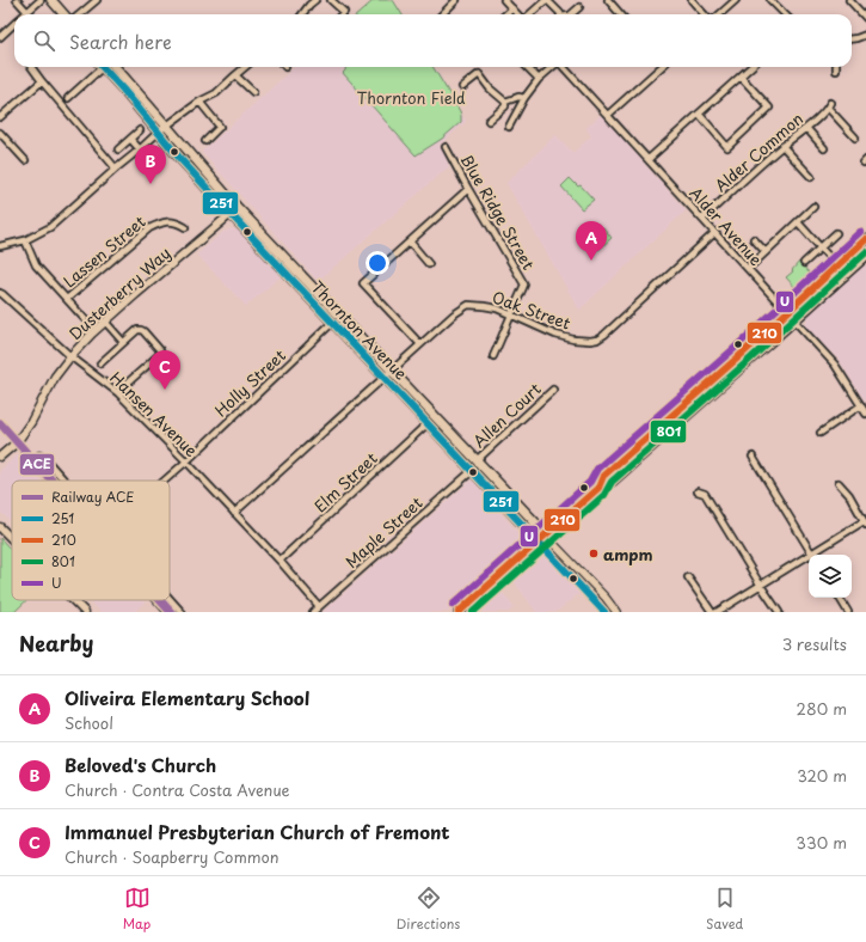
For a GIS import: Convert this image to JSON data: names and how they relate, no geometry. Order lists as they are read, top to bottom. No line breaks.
{"streets":{"main road":["Dusterberry Way","Thornton Avenue"],"street":["Alder Common","Blue Ridge Street","Alder Avenue","Lassen Street","Oak Street","Holly Street","Hansen Avenue","Allen Court","Elm Street","Maple Street"]},"crossings":[["Alder Common","Alder Avenue"],["Blue Ridge Street","Oak Street"],["Alder Avenue","Oak Street"],["Dusterberry Way","Thornton Avenue"],["Dusterberry Way","Hansen Avenue"],["Oak Street","Thornton Avenue"],["Oak Street","Hansen Avenue"],["Thornton Avenue","Holly Street"],["Thornton Avenue","Allen Court"],["Thornton Avenue","Elm Street"],["Thornton Avenue","Maple Street"],["Holly Street","Hansen Avenue"],["Hansen Avenue","Elm Street"],["Hansen Avenue","Maple Street"]],"parks":["Thornton Field"],"places":["ampm"],"lines":["transit line 251","transit line U","transit line 210","transit line 801","rail line ACE"],"legend":["Railway ACE","251","210","801","U"],"page":{"search":"Search here","pins":["B","A","C"],"heading":["Nearby","3 results"],"list":[{"mark":"A","name":"Oliveira Elementary School","note":"School","value":"280 m"},{"mark":"B","name":"Beloved's Church","note":"Church · Contra Costa Avenue","value":"320 m"},{"mark":"C","name":"Immanuel Presbyterian Church of Fremont","note":"Church · Soapberry Common","value":"330 m"}],"nav":["Map","Directions","Saved"]}}
